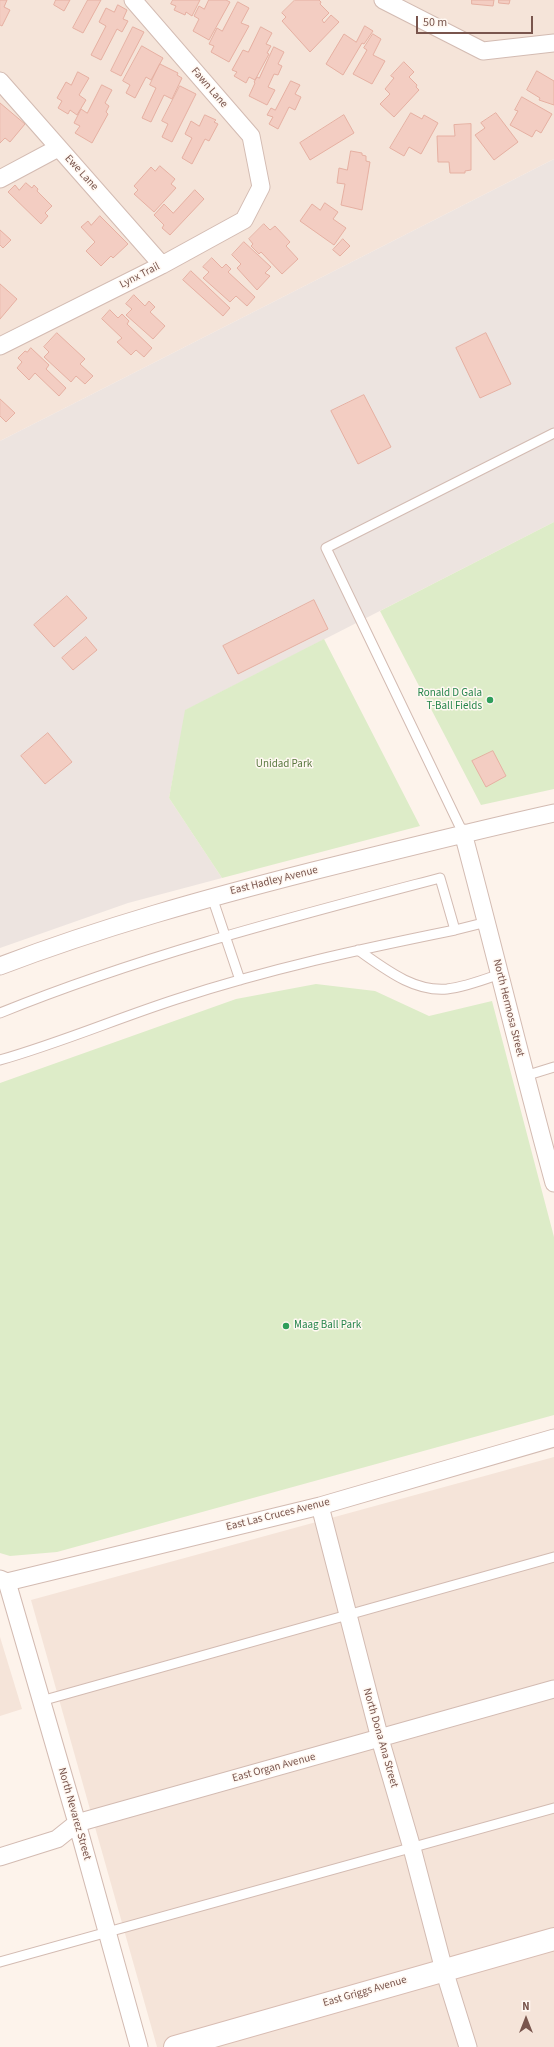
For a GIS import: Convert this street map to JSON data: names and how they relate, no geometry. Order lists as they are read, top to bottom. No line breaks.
{"streets":{"street":["Fawn Lane","Ewe Lane","Lynx Trail","East Hadley Avenue","North Hermosa Street","East Las Cruces Avenue","North Dona Ana Street","East Organ Avenue","North Nevarez Street","East Griggs Avenue"]},"crossings":[["Fawn Lane","Lynx Trail"],["Ewe Lane","Lynx Trail"],["East Hadley Avenue","North Hermosa Street"],["East Las Cruces Avenue","North Dona Ana Street"],["East Las Cruces Avenue","North Nevarez Street"],["North Dona Ana Street","East Organ Avenue"],["North Dona Ana Street","East Griggs Avenue"],["East Organ Avenue","North Nevarez Street"]],"parks":["Unidad Park"],"places":["Ronald D Gala T-Ball Fields","Maag Ball Park"],"scale_bar":"50 m","north":"top"}
